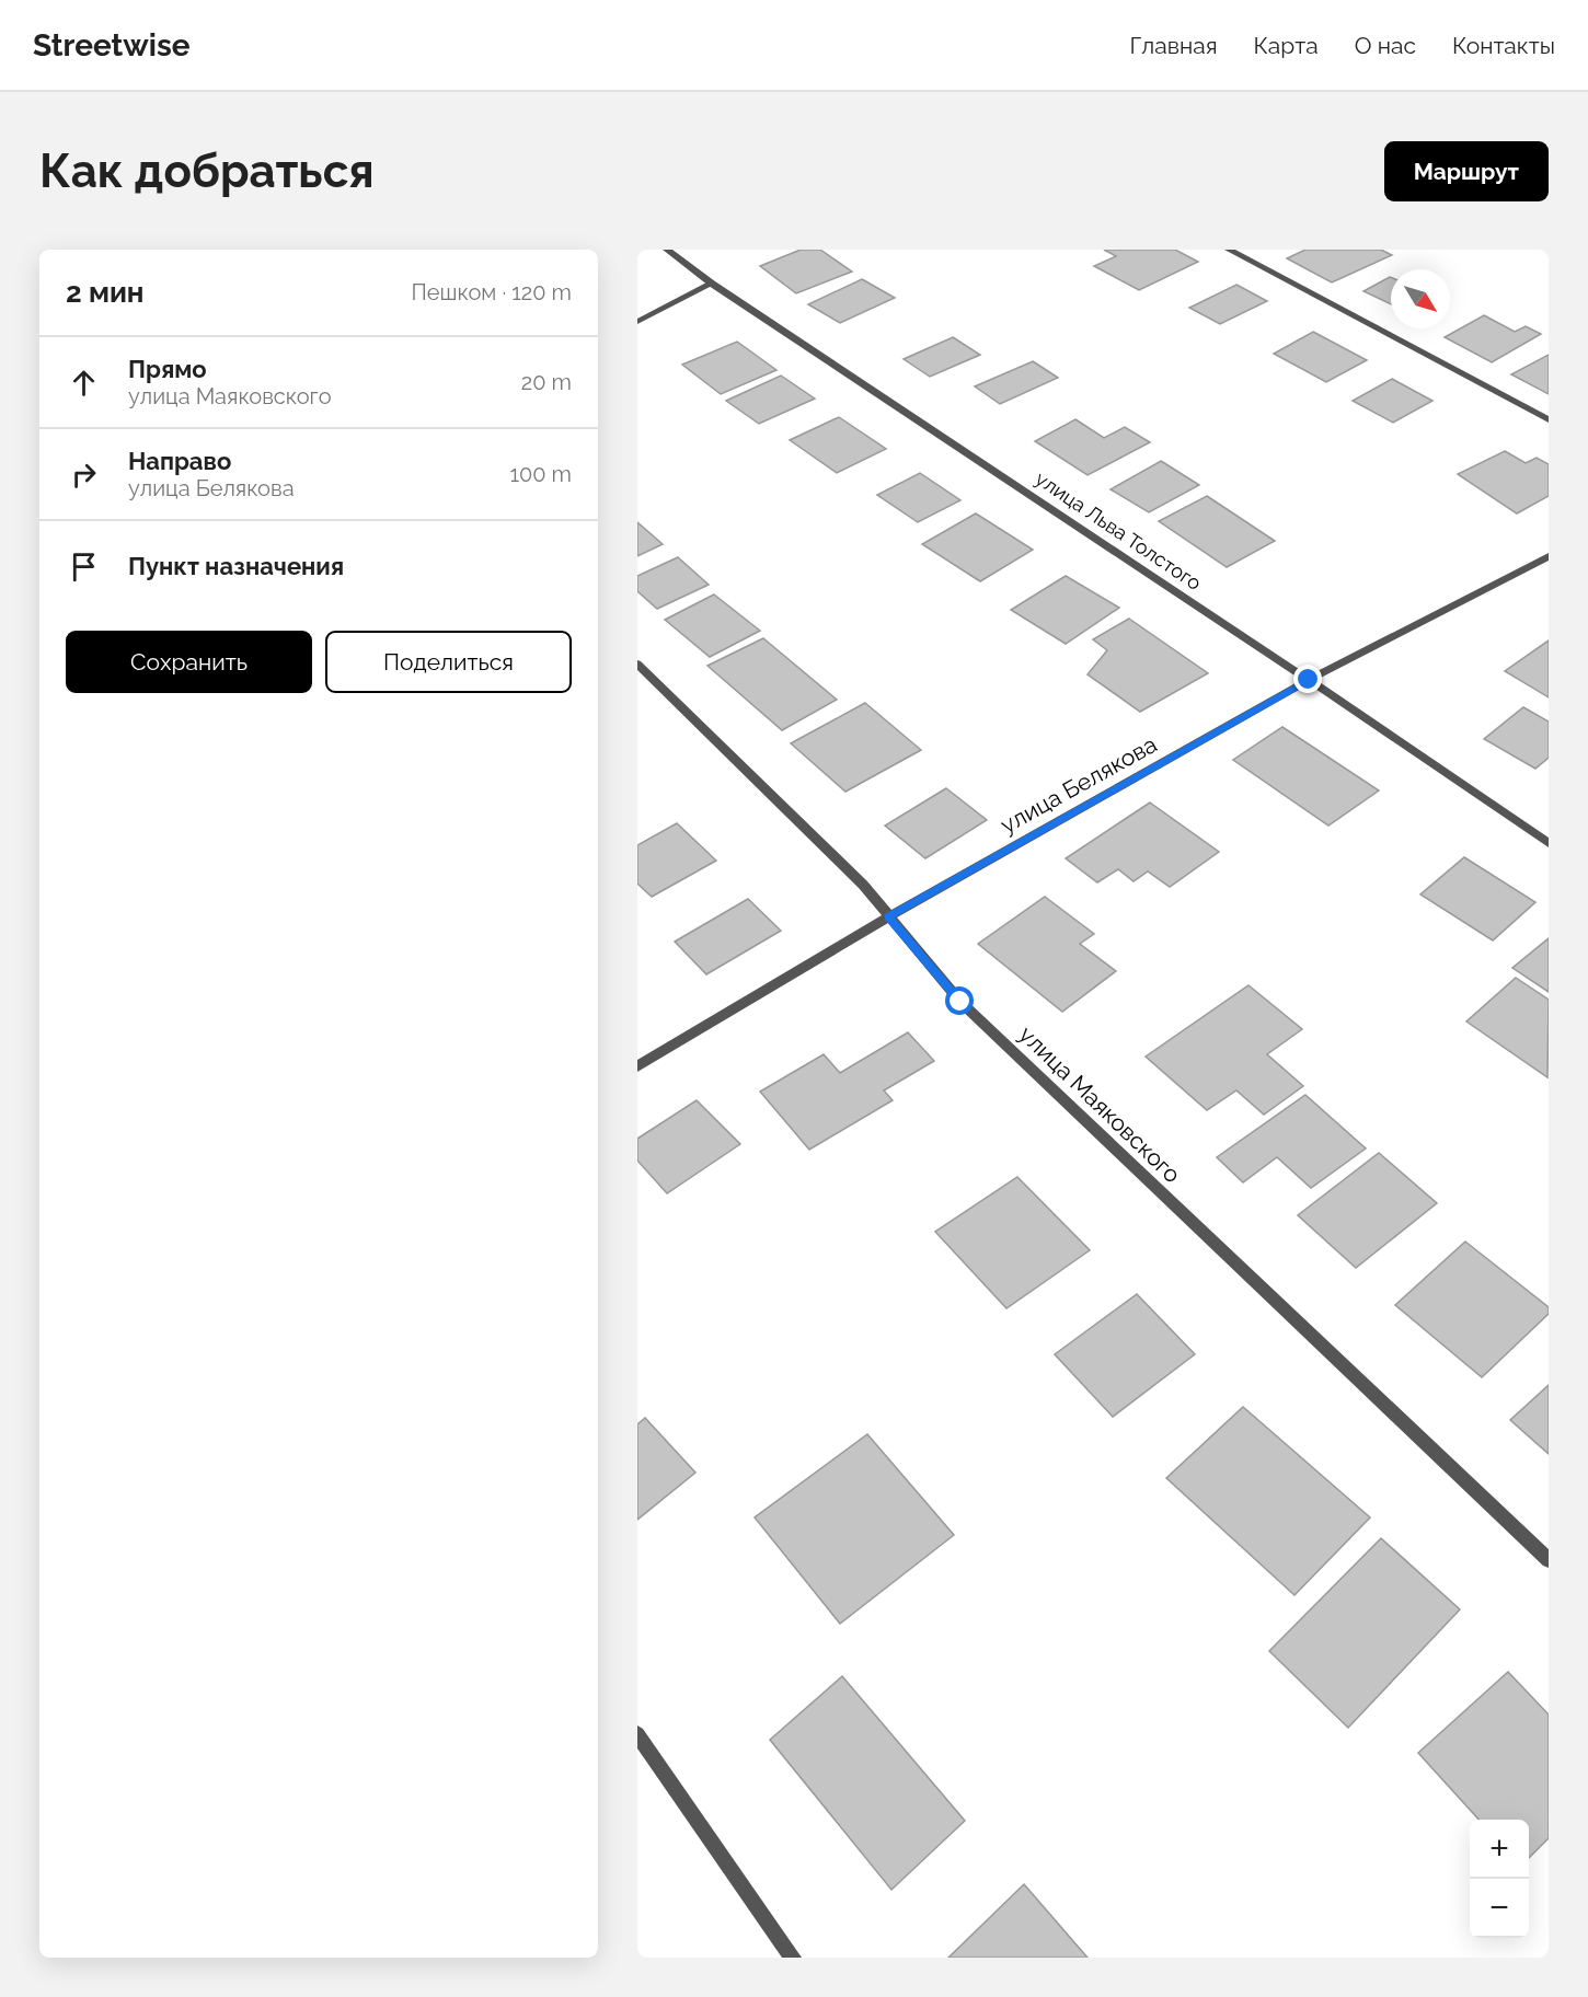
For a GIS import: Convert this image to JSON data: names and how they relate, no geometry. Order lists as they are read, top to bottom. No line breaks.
{"streets":{"street":["улица Льва Толстого","улица Белякова","улица Маяковского"]},"crossings":[["улица Льва Толстого","улица Белякова"],["улица Белякова","улица Маяковского"]],"north":"bottom right","page":{"header":"Streetwise","nav":["Главная","Карта","О нас","Контакты"],"buttons":["Маршрут",["Сохранить","Поделиться"]],"title":"Как добраться","heading":["2 мин","Пешком · 120 m"],"list":[["Прямо","улица Маяковского","20 m"],["Направо","улица Белякова","100 m"],"Пункт назначения"],"map_buttons":["+","−"]}}
